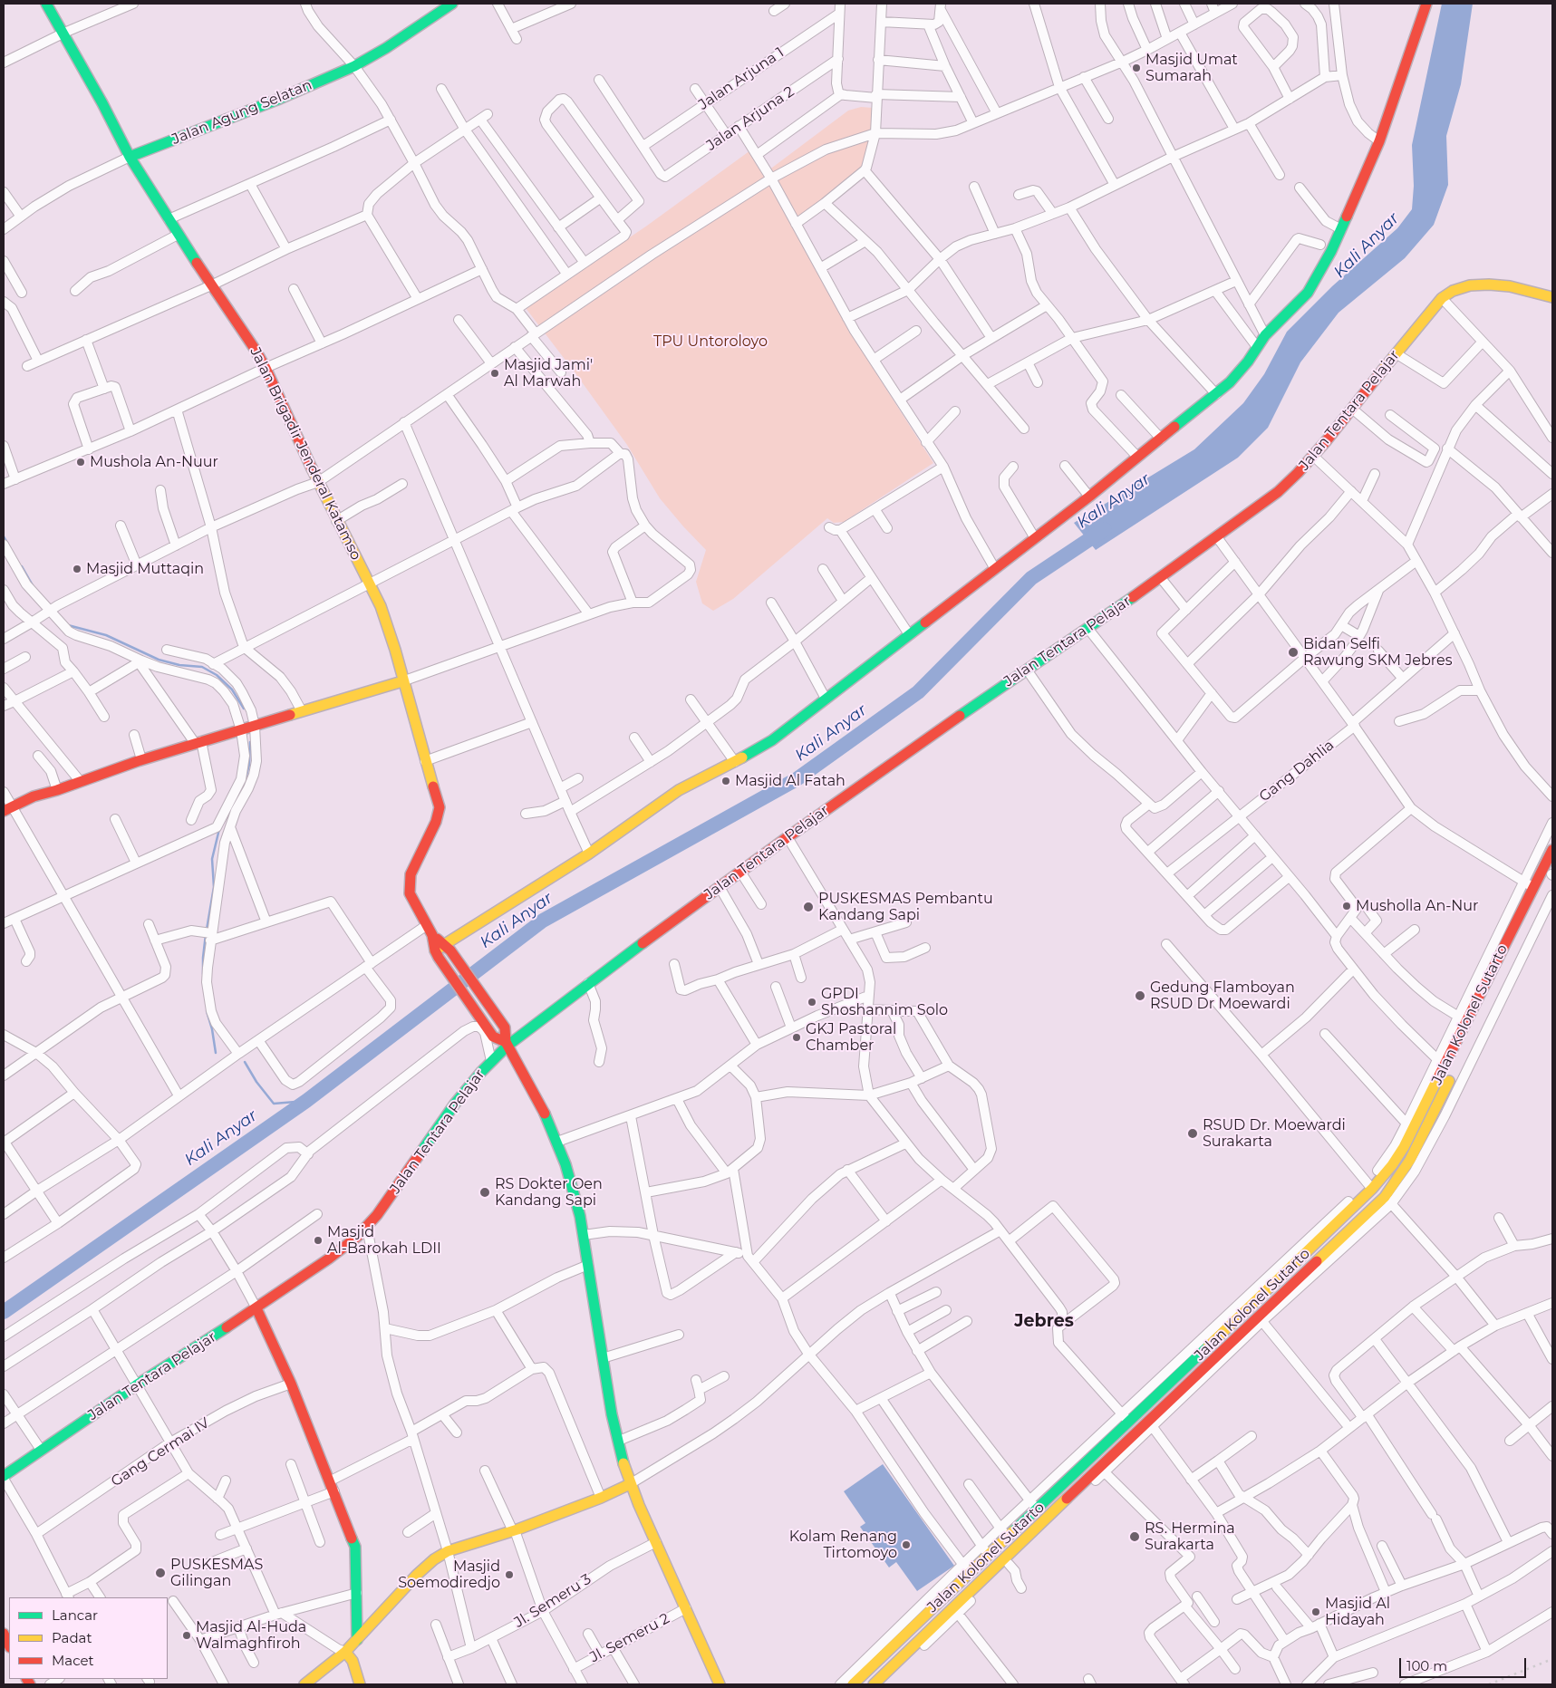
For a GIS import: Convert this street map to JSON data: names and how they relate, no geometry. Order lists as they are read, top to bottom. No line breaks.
{"streets":{"main road":["Jalan Agung Selatan","Jalan Tentara Pelajar","Jalan Brigadir Jenderal Katamso","Jalan Kolonel Sutarto"],"street":["Jalan Arjuna 1","Jalan Arjuna 2","Gang Dahlia","Gang Cermai IV","Jl. Semeru 3","Jl. Semeru 2"]},"crossings":[["Jalan Arjuna 1","Jalan Arjuna 2"],["Jalan Agung Selatan","Jalan Brigadir Jenderal Katamso"]],"districts":["Jebres"],"water":["Kali Anyar"],"parks":["TPU Untoroloyo"],"places":["Masjid Umat Sumarah","Masjid Jami' Al Marwah","Mushola An-Nuur","Masjid Muttaqin","Bidan Selfi Rawung SKM Jebres","Masjid Al Fatah","Musholla An-Nur","PUSKESMAS Pembantu Kandang Sapi","Gedung Flamboyan RSUD Dr Moewardi","GPDI Shoshannim Solo","GKJ Pastoral Chamber","RSUD Dr. Moewardi Surakarta","RS Dokter Oen Kandang Sapi","Masjid Al-Barokah LDII","RS. Hermina Surakarta","Kolam Renang Tirtomoyo","PUSKESMAS Gilingan","Masjid Soemodiredjo","Masjid Al Hidayah","Masjid Al-Huda Walmaghfiroh"],"legend":["Lancar","Padat","Macet"],"scale_bar":"100 m"}
